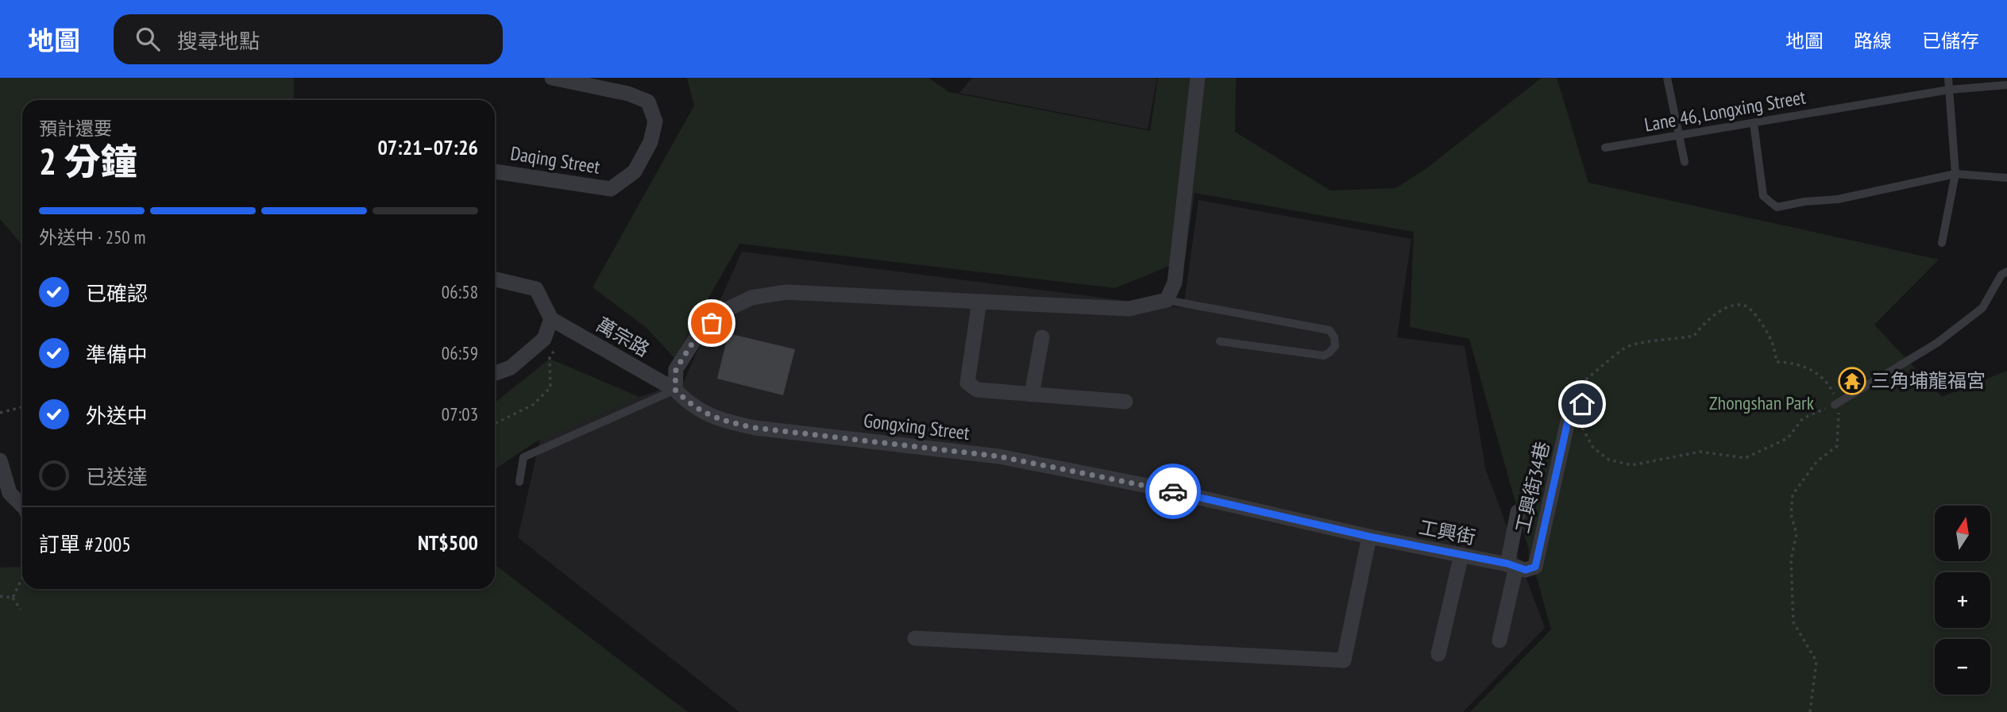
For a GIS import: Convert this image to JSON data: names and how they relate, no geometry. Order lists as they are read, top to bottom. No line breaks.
{"streets":{"street":["Daqing Street","萬宗路","Gongxing Street","工興街34巷","工興街"],"lane":["Lane 46, Longxing Street"]},"crossings":[["萬宗路","Gongxing Street"],["Gongxing Street","工興街"],["工興街34巷","工興街"]],"parks":["Zhongshan Park"],"places":{"temple":["三角埔龍福宮"]},"north":"top","page":{"header":"地圖","search":"搜尋地點","nav":["地圖","路線","已儲存"],"heading":["2 分鐘","預計還要","07:21–07:26"],"panel":["訂單 #2005","NT$500"],"bar":"外送中 · 250 m","list":[["已確認","06:58"],["準備中","06:59"],["外送中","07:03"],"已送達"],"map_buttons":["+","−"]}}
